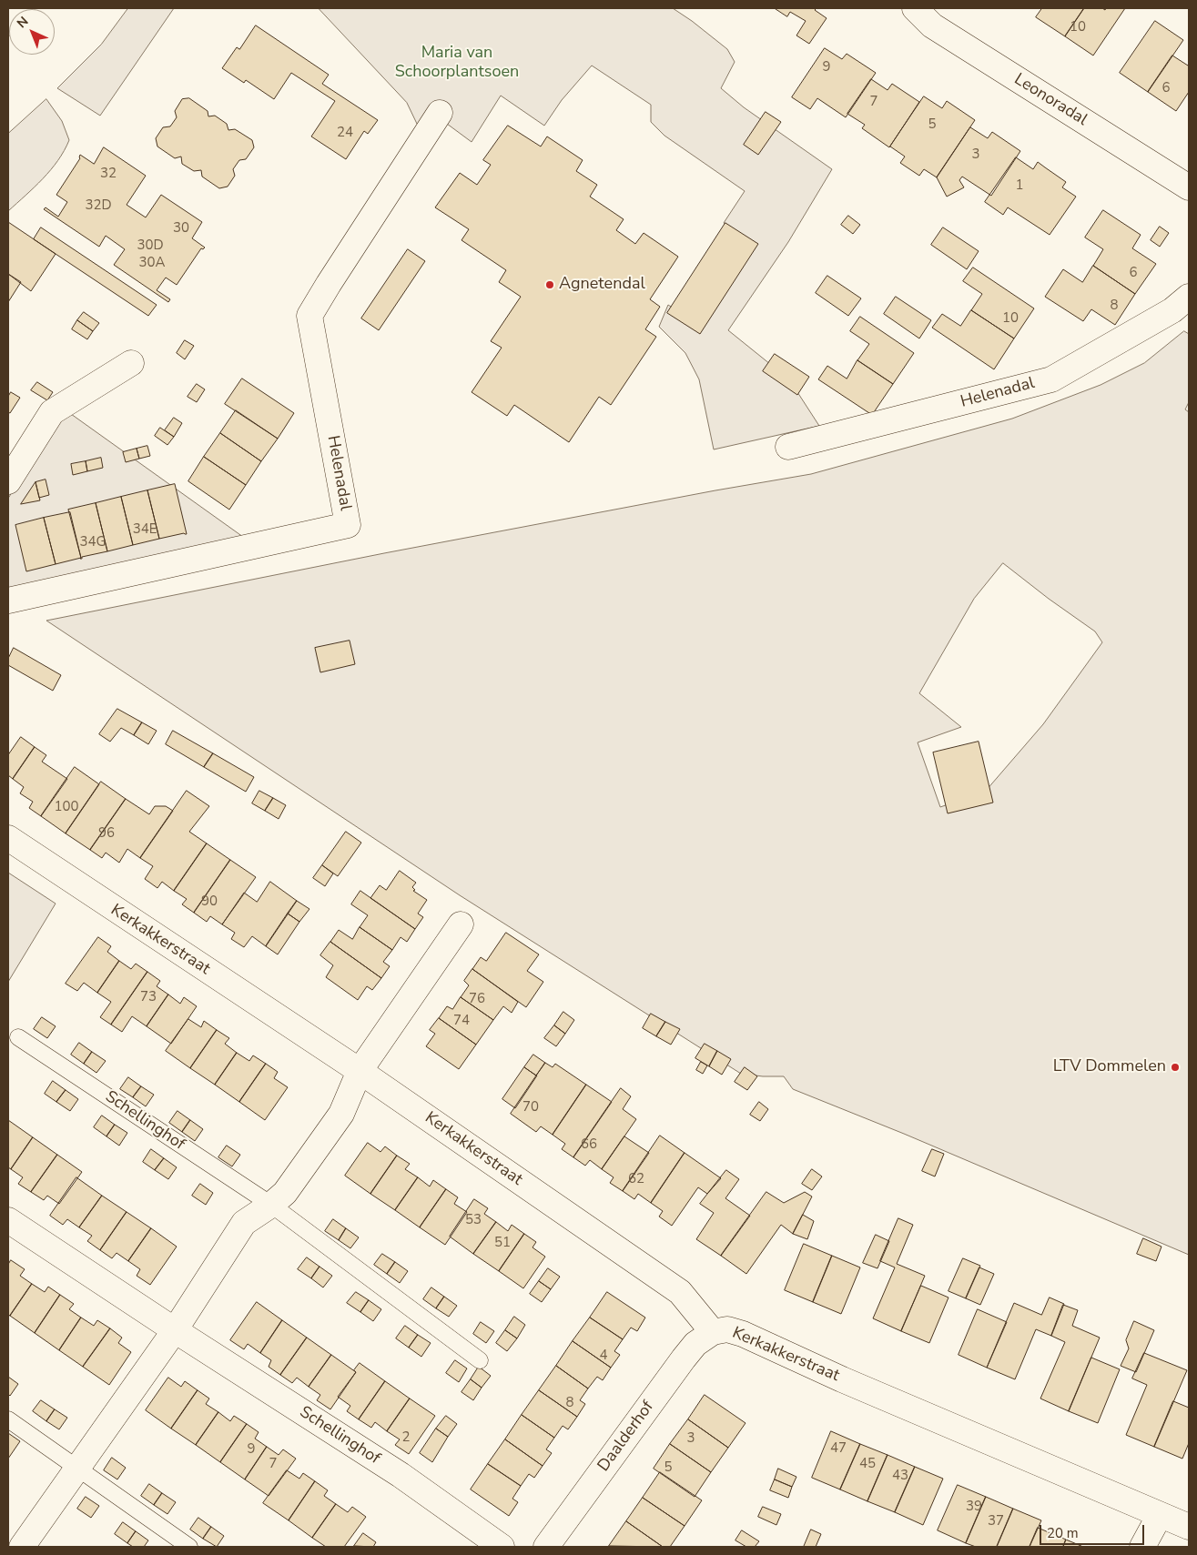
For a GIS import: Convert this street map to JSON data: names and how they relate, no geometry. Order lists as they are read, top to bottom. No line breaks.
{"streets":{"street":["Leonoradal","Helenadal","Kerkakkerstraat","Schellinghof","Daalderhof"]},"crossings":[["Kerkakkerstraat","Daalderhof"]],"parks":["Maria van Schoorplantsoen"],"places":["Agnetendal","LTV Dommelen"],"house_numbers":["10","9","6","7","5","24","3","32","1","32D","30","30D","30A","6","8","10","34E","34G","100","96","90","73","76","74","70","66","62","53","51","4","8","2","3","47","9","7","45","5","43","39","37"],"scale_bar":"20 m","north":"top left"}
